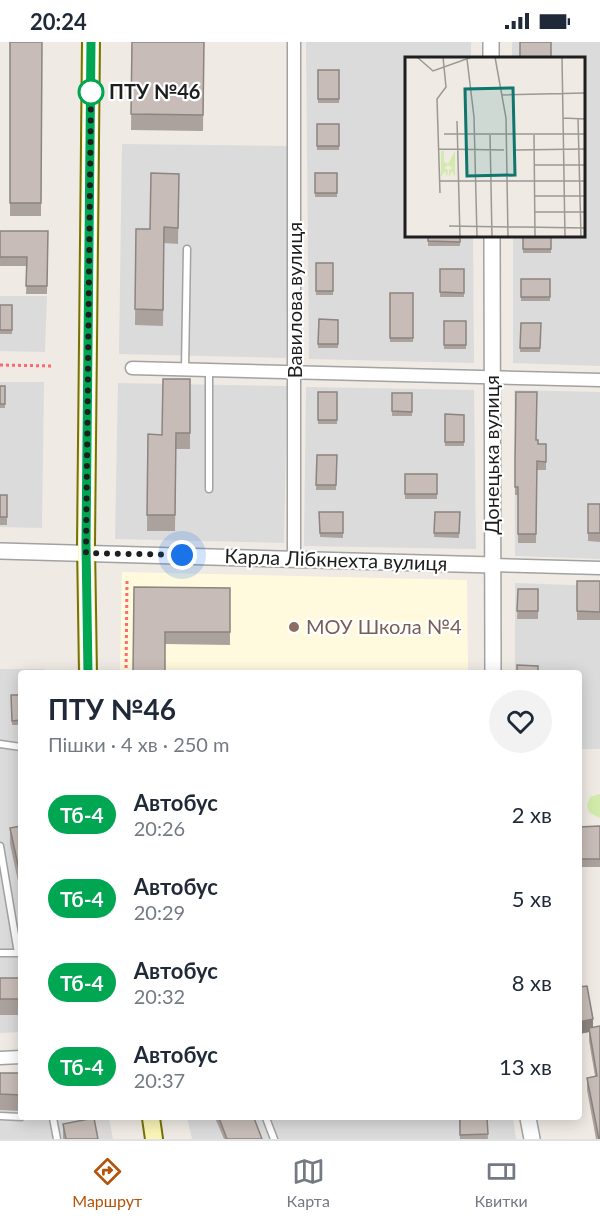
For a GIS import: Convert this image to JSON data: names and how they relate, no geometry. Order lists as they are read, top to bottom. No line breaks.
{"streets":{"street":["Вавилова вулиця","Донецька вулиця","Карла Лібкнехта вулиця"]},"crossings":[["Вавилова вулиця","Карла Лібкнехта вулиця"],["Донецька вулиця","Карла Лібкнехта вулиця"]],"places":["ПТУ №46","МОУ Школа №4"],"lines":["bus line Тб-4"],"page":{"status":"20:24","heading":["ПТУ №46","Пішки · 4 хв · 250 m"],"list":[{"mark":"Тб-4","name":"Автобус","note":"20:26","value":"2 хв"},{"mark":"Тб-4","name":"Автобус","note":"20:29","value":"5 хв"},{"mark":"Тб-4","name":"Автобус","note":"20:32","value":"8 хв"},{"mark":"Тб-4","name":"Автобус","note":"20:37","value":"13 хв"}],"tabs":["Маршрут","Карта","Квитки"]}}
